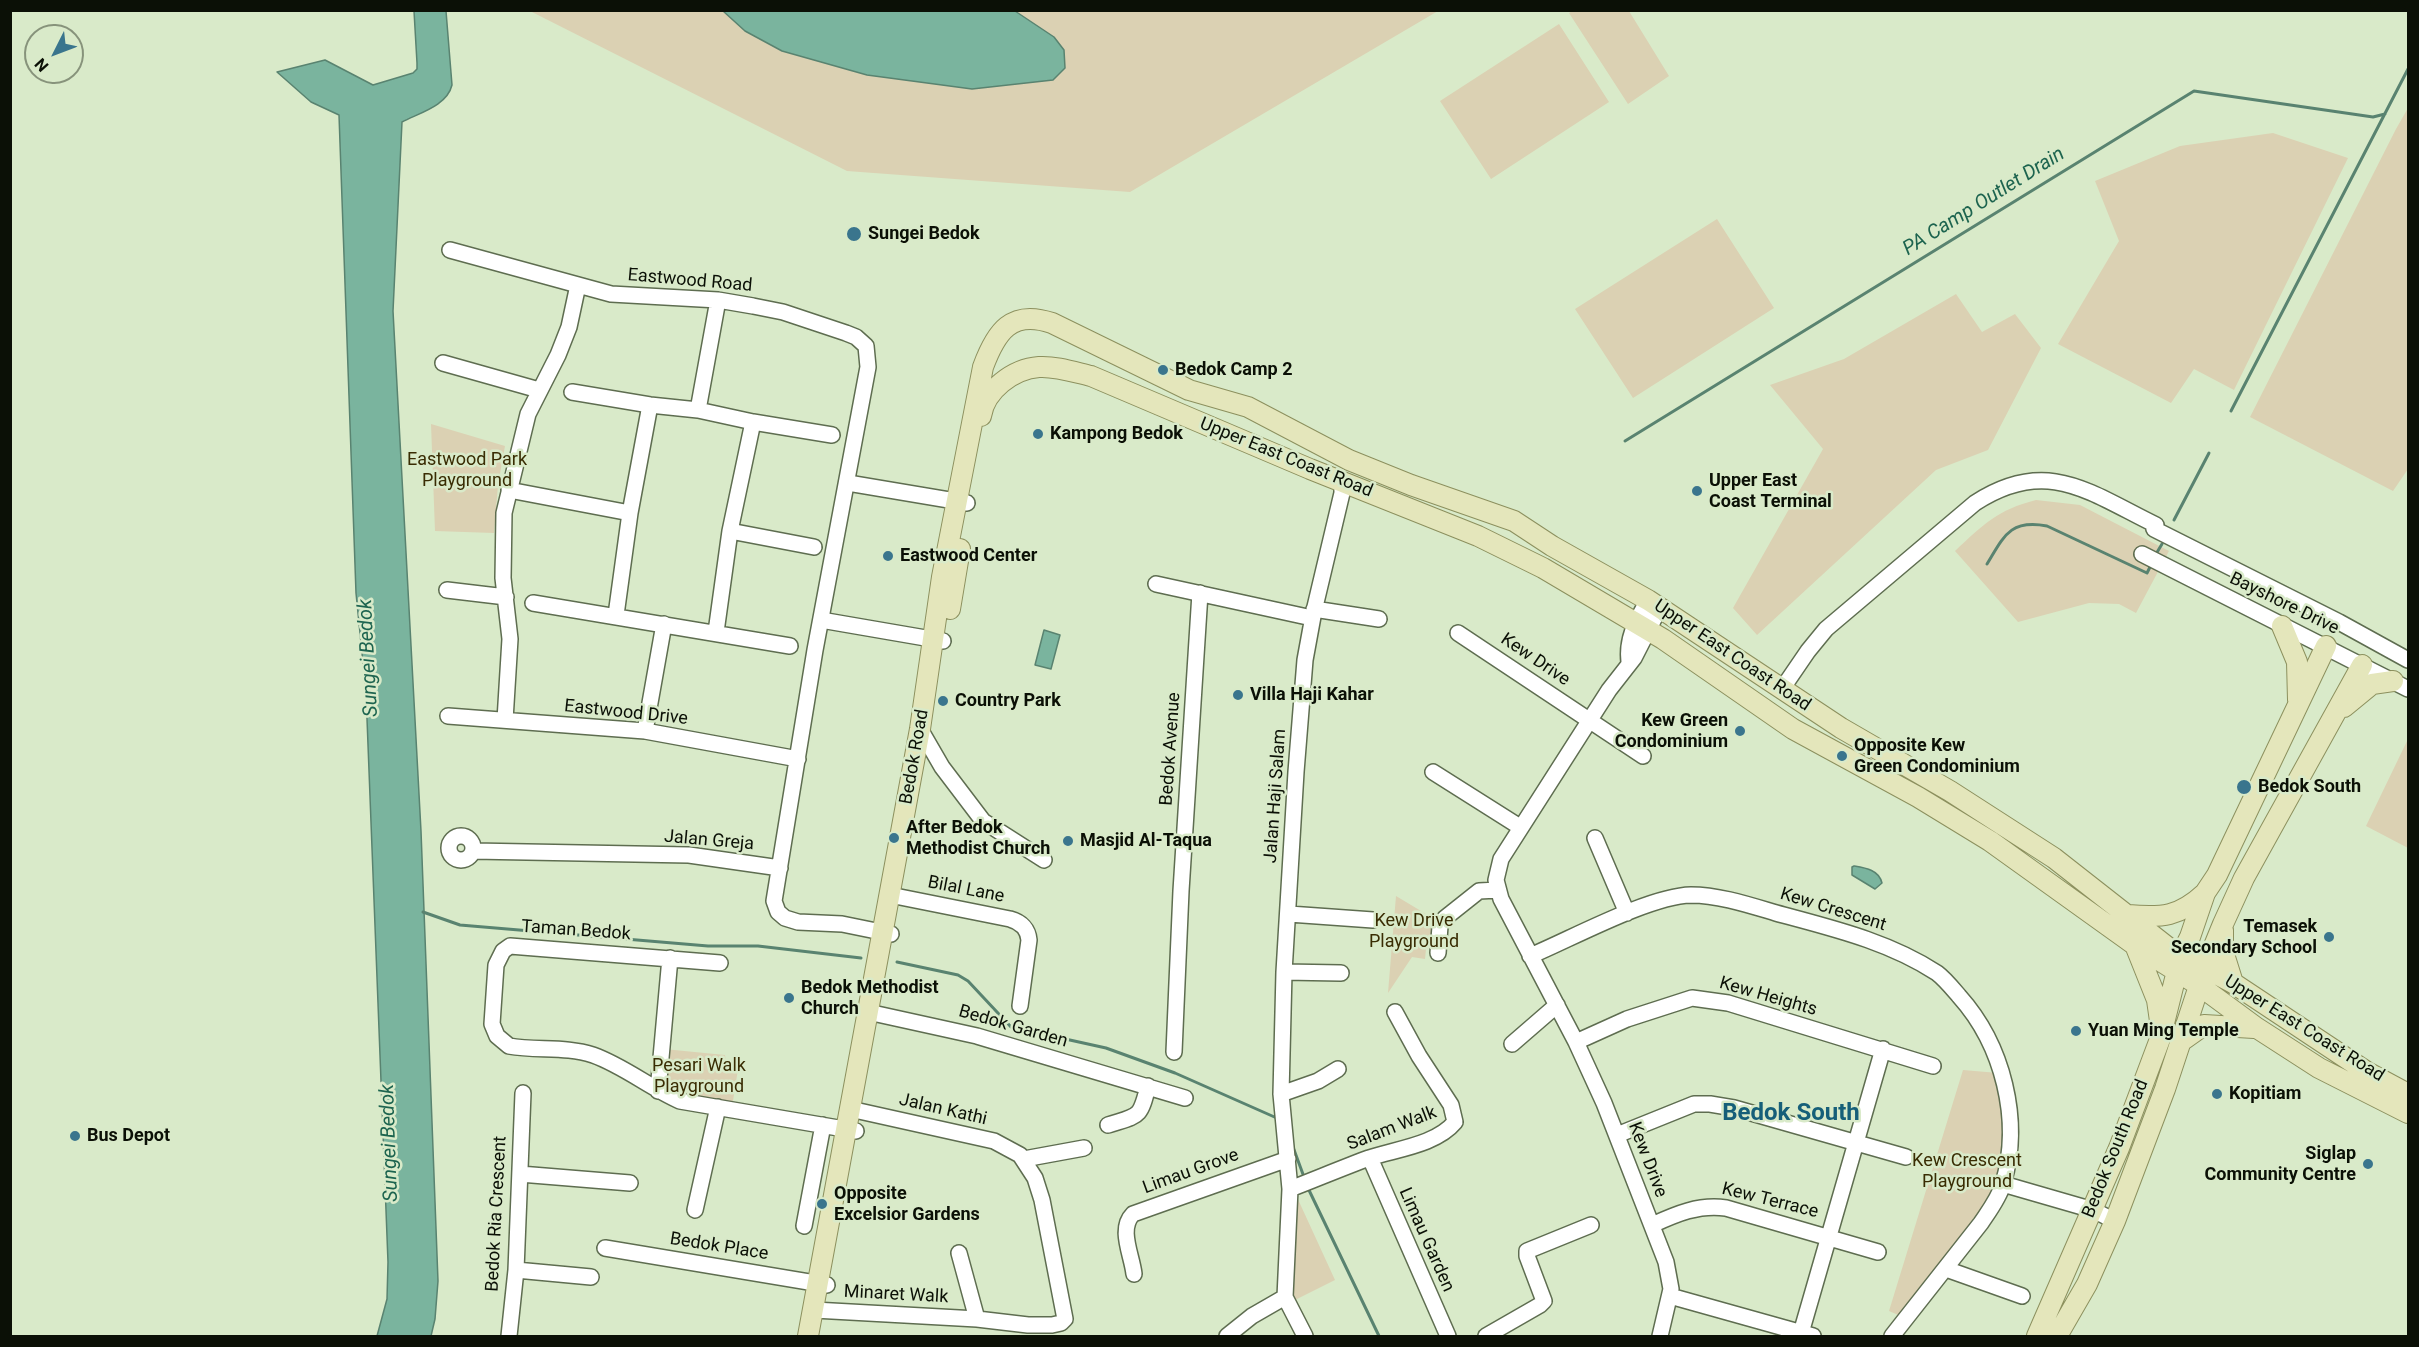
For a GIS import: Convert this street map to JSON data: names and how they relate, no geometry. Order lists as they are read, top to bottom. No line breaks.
{"streets":{"main road":["Upper East Coast Road","Bedok Road","Bedok South Road"],"street":["Eastwood Road","Bayshore Drive","Kew Drive","Eastwood Drive","Bedok Avenue","Jalan Haji Salam","Jalan Greja","Bilal Lane","Kew Crescent","Taman Bedok","Kew Heights","Bedok Garden","Jalan Kathi","Salam Walk","Limau Grove","Kew Terrace","Bedok Ria Crescent","Limau Garden","Bedok Place","Minaret Walk"]},"crossings":[["Eastwood Road","Eastwood Drive"],["Eastwood Road","Jalan Greja"],["Upper East Coast Road","Bayshore Drive"],["Upper East Coast Road","Bedok Road"],["Upper East Coast Road","Jalan Haji Salam"],["Upper East Coast Road","Bedok South Road"],["Kew Drive","Kew Crescent"],["Kew Drive","Kew Heights"],["Kew Drive","Kew Terrace"],["Bedok Road","Bilal Lane"],["Bedok Road","Taman Bedok"],["Bedok Road","Bedok Garden"],["Bedok Road","Jalan Kathi"],["Bedok Road","Bedok Place"],["Bedok Road","Minaret Walk"],["Jalan Haji Salam","Salam Walk"],["Jalan Haji Salam","Limau Grove"],["Jalan Kathi","Minaret Walk"],["Salam Walk","Limau Garden"]],"districts":["Bedok South"],"water":["PA Camp Outlet Drain","Sungei Bedok"],"parks":["Eastwood Park Playground","Kew Drive Playground","Pesari Walk Playground","Kew Crescent Playground"],"places":["Sungei Bedok","Bedok Camp 2","Kampong Bedok","Upper East Coast Terminal","Eastwood Center","Villa Haji Kahar","Country Park","Kew Green Condominium","Opposite Kew Green Condominium","Bedok South","After Bedok Methodist Church","Masjid Al-Taqua","Temasek Secondary School","Bedok Methodist Church","Yuan Ming Temple","Kopitiam","Bus Depot","Siglap Community Centre","Opposite Excelsior Gardens"],"north":"bottom left"}
